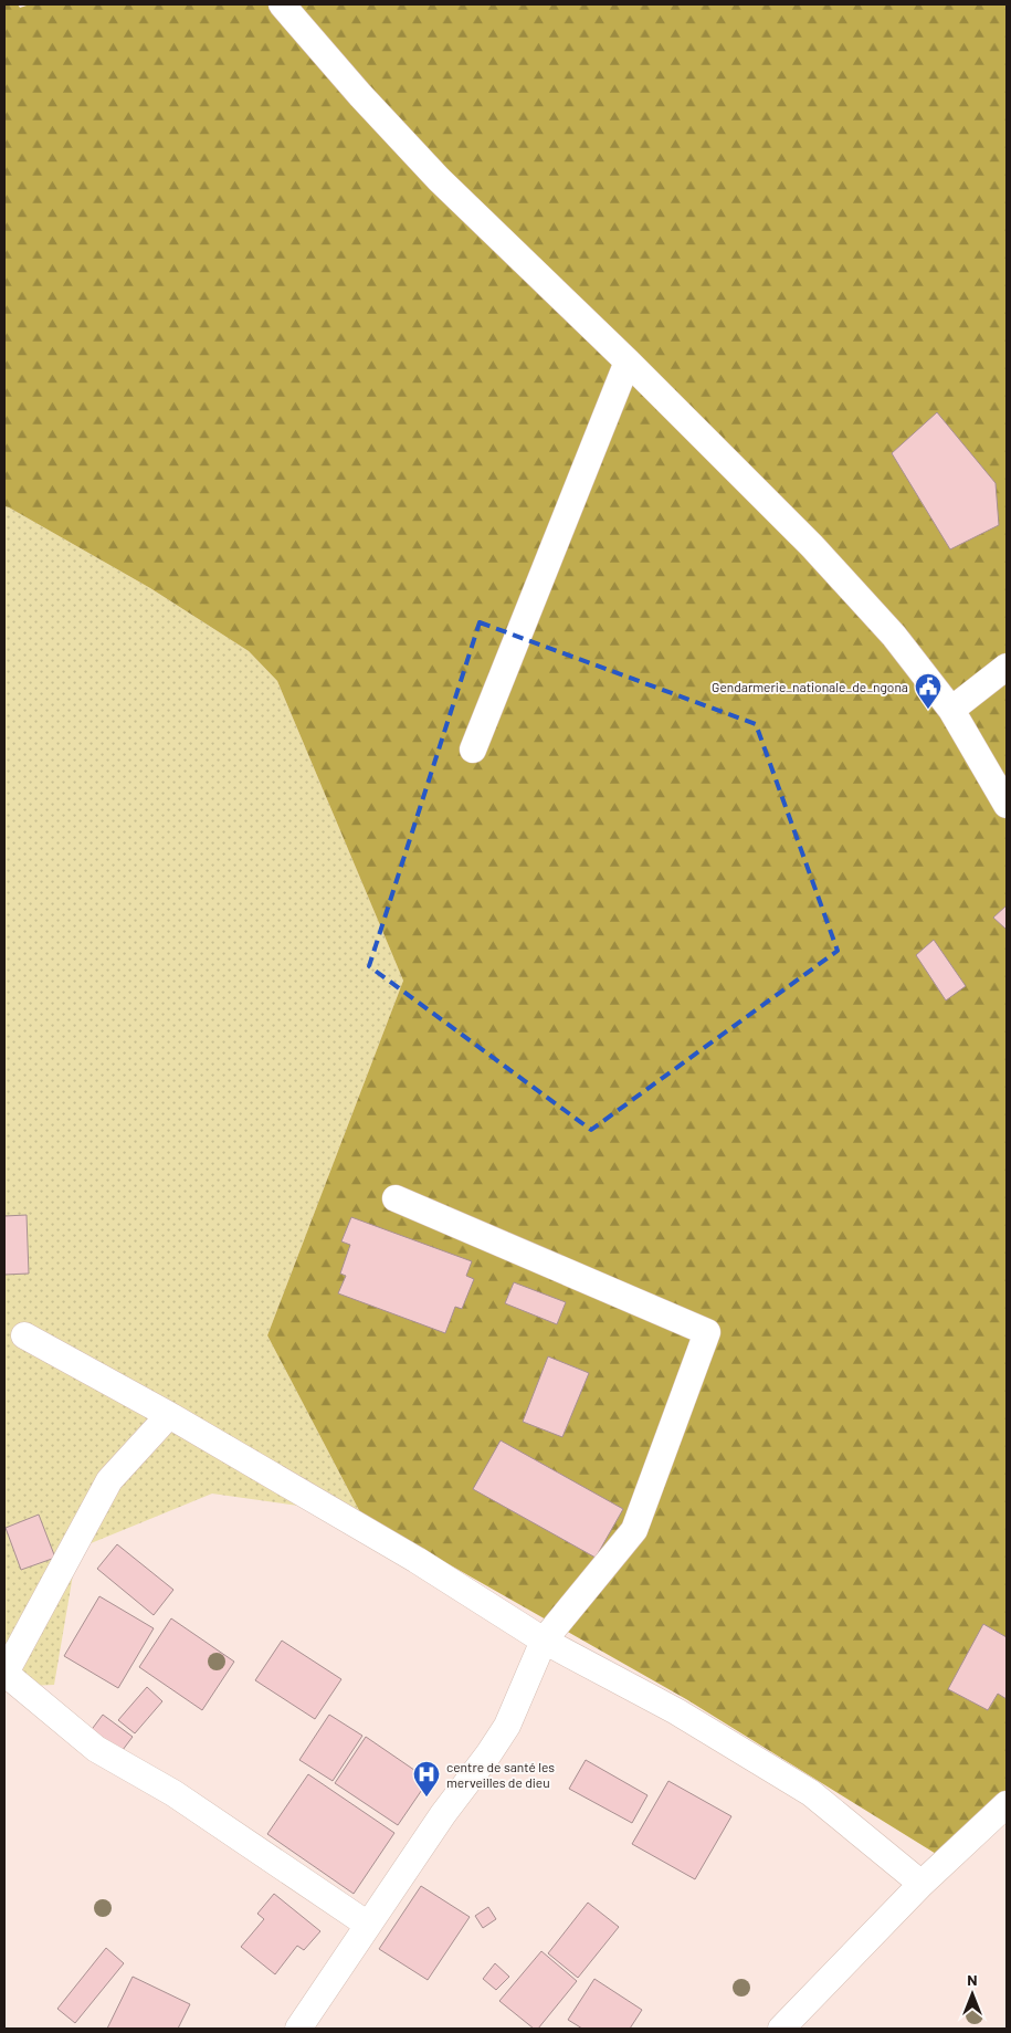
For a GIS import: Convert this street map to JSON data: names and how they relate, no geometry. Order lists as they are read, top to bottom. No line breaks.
{"places":{"public building":["Gendarmerie_nationale_de_ngona"],"hospital":["centre de santé les merveilles de dieu"]},"north":"top"}
